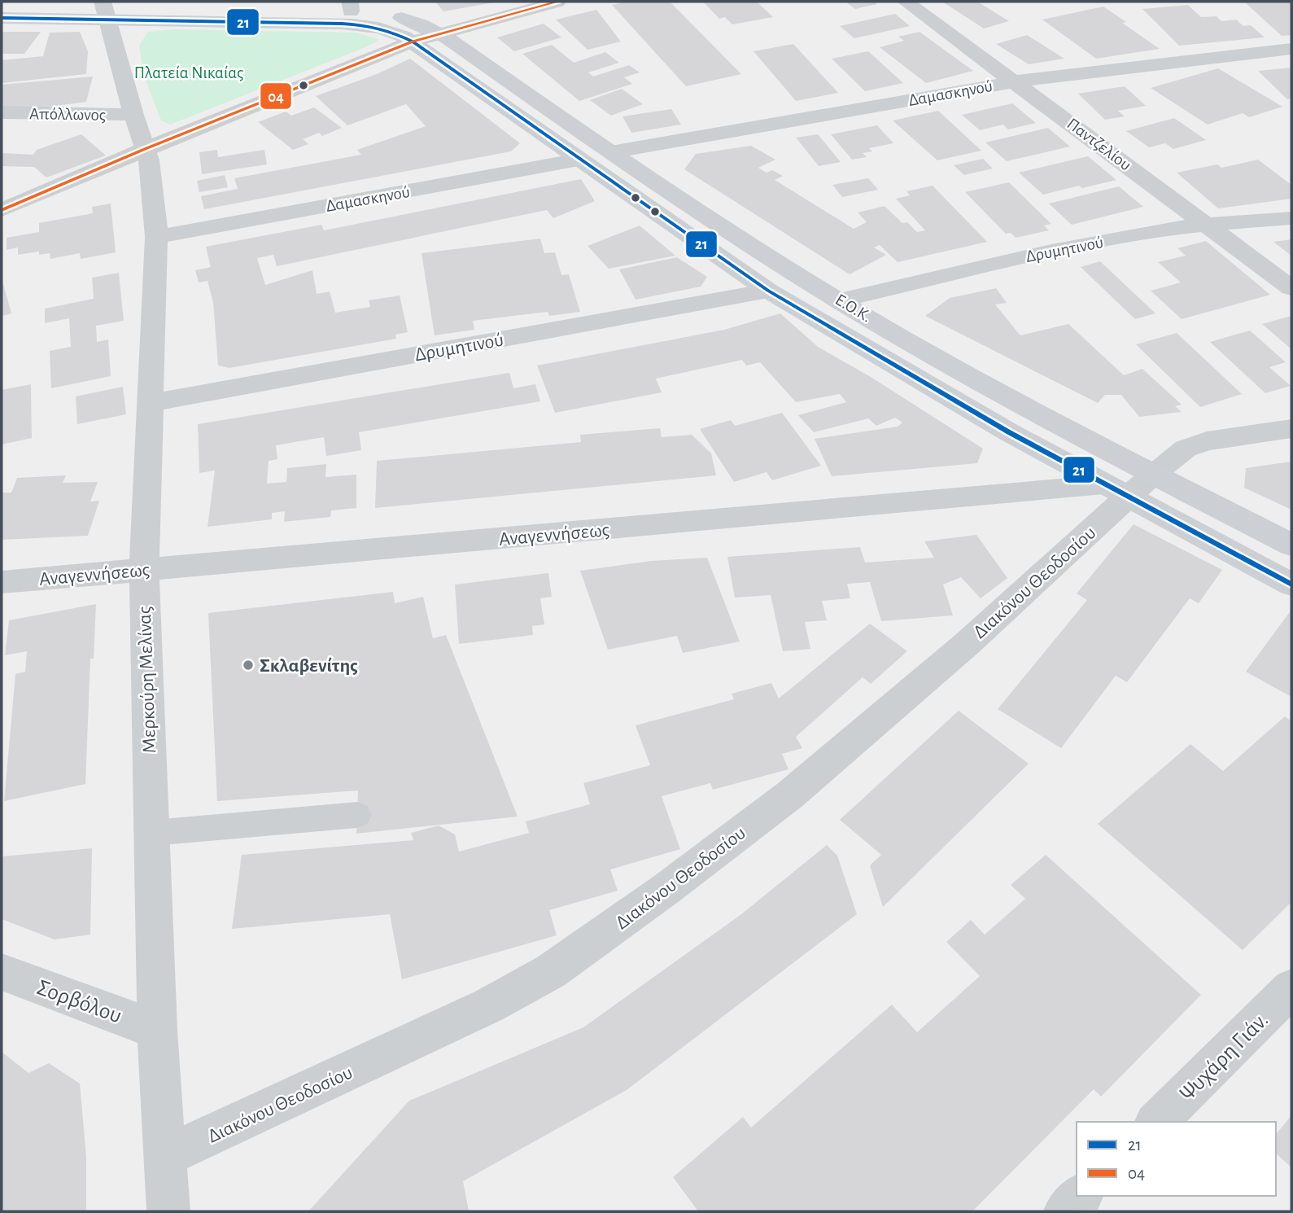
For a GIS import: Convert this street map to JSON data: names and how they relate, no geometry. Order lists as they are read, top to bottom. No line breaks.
{"streets":{"main road":["Ε.Ο.Κ."],"street":["Δαμασκηνού","Απόλλωνος","Παντζελίου","Δρυμητινού","Αναγεννήσεως","Διακόνου Θεοδοσίου","Μερκούρη Μελίνας","Σορβόλου","Ψυχάρη Γιάν."]},"crossings":[["Δαμασκηνού","Παντζελίου"],["Δαμασκηνού","Ε.Ο.Κ."],["Δαμασκηνού","Μερκούρη Μελίνας"],["Απόλλωνος","Μερκούρη Μελίνας"],["Παντζελίου","Δρυμητινού"],["Δρυμητινού","Ε.Ο.Κ."],["Δρυμητινού","Μερκούρη Μελίνας"],["Ε.Ο.Κ.","Αναγεννήσεως"],["Ε.Ο.Κ.","Διακόνου Θεοδοσίου"],["Ε.Ο.Κ.","Μερκούρη Μελίνας"],["Αναγεννήσεως","Διακόνου Θεοδοσίου"],["Αναγεννήσεως","Μερκούρη Μελίνας"],["Διακόνου Θεοδοσίου","Μερκούρη Μελίνας"],["Μερκούρη Μελίνας","Σορβόλου"]],"parks":["Πλατεία Νικαίας"],"places":["Σκλαβενίτης"],"lines":["transit line 04","transit line 21"],"legend":["21","04"]}
